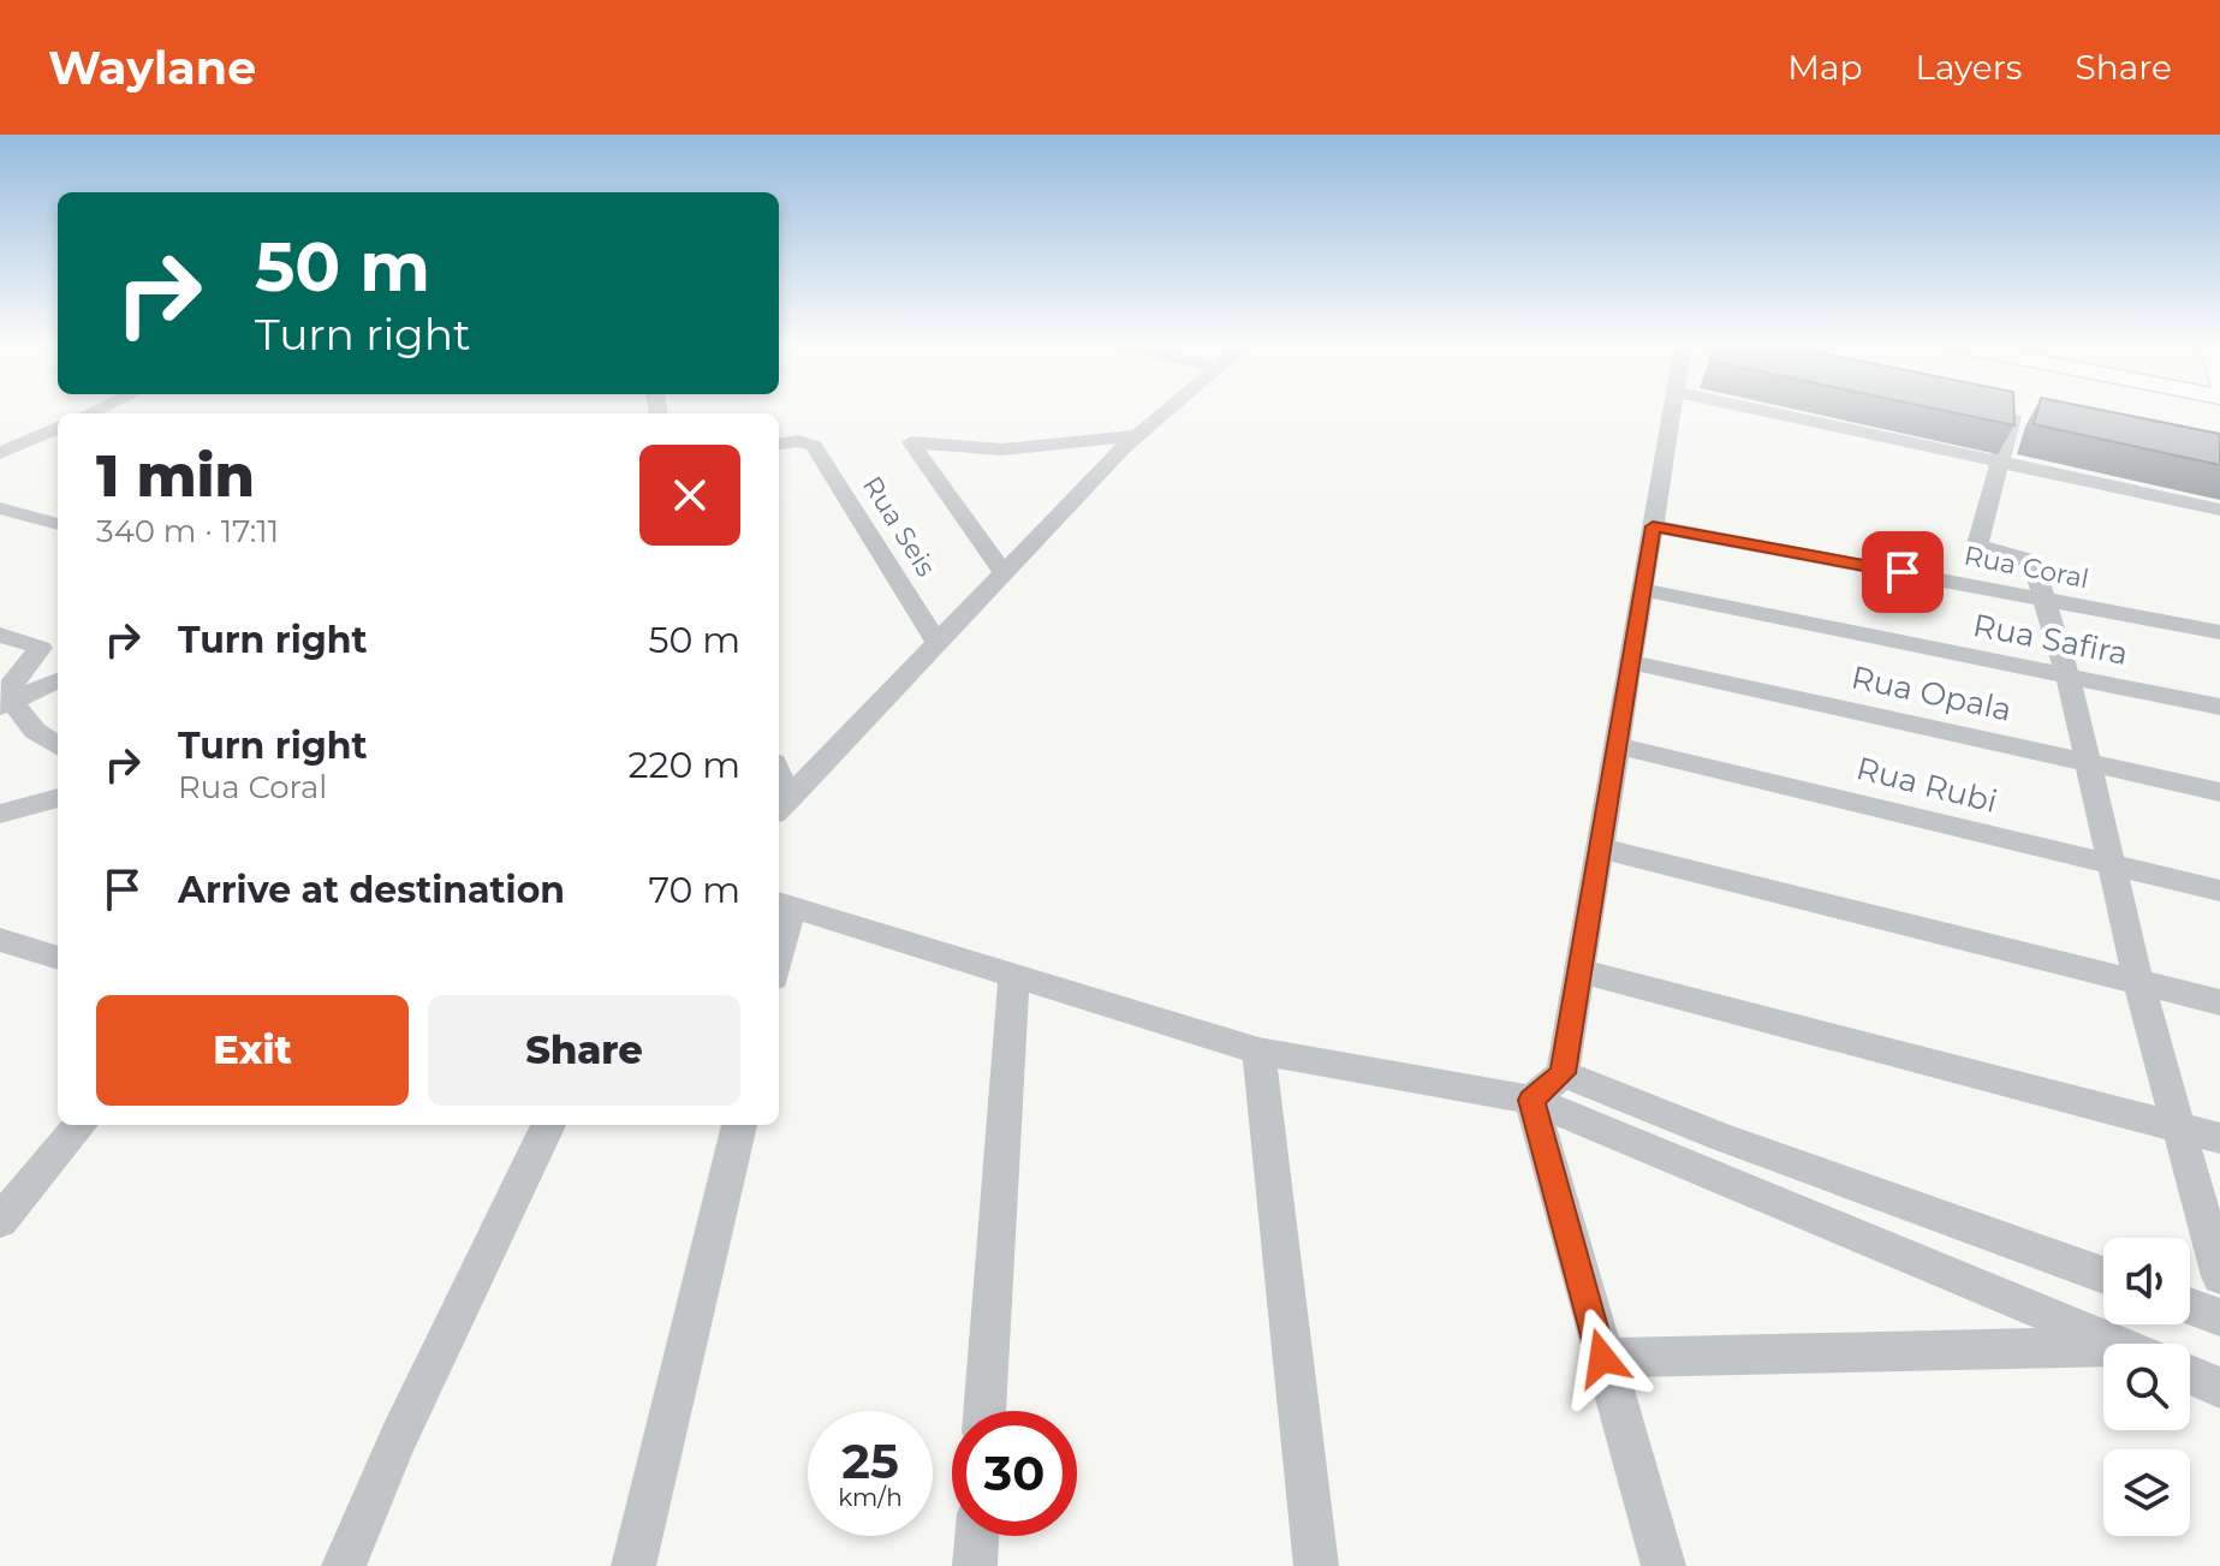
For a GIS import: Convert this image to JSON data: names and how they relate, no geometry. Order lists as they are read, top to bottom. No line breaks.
{"streets":{"street":["Rua Seis","Rua Coral","Rua Safira","Rua Opala","Rua Rubi"]},"page":{"header":"Waylane","nav":["Map","Layers","Share"],"turn":["50 m","Turn right"],"heading":["1 min","340 m · 17:11"],"list":[{"name":"Turn right","value":"50 m"},{"name":"Turn right","note":"Rua Coral","value":"220 m"},{"name":"Arrive at destination","value":"70 m"}],"buttons":["Exit","Share"],"speed":"25 km/h","limit":"30"}}
